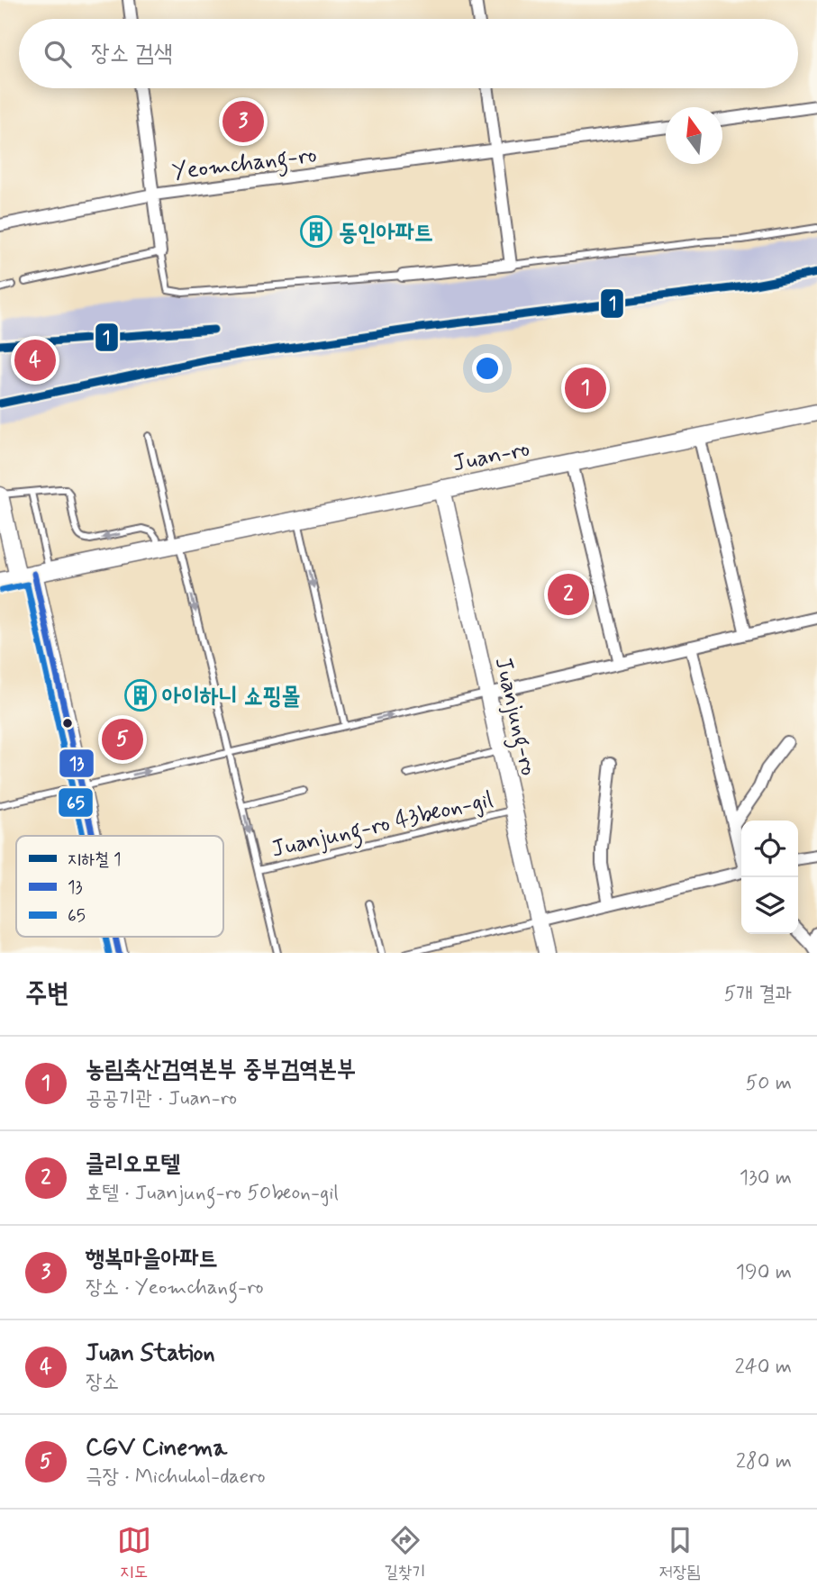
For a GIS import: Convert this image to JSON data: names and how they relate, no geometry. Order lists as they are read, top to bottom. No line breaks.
{"streets":{"main road":["Juan-ro","Juanjung-ro"],"street":["Yeomchang-ro"],"lane":["Juanjung-ro 43beon-gil"]},"crossings":[["Juan-ro","Juanjung-ro"],["Juanjung-ro","Juanjung-ro 43beon-gil"]],"places":{"building":["동인아파트","아이하니 쇼핑몰"]},"lines":["metro line 1","transit line 13","transit line 65"],"legend":["지하철 1","13","65"],"north":"top","page":{"search":"장소 검색","pins":["3","4","1","2","5"],"heading":["주변","5개 결과"],"list":[{"mark":"1","name":"농림축산검역본부 중부검역본부","note":"공공기관 · Juan-ro","value":"50 m"},{"mark":"2","name":"클리오모텔","note":"호텔 · Juanjung-ro 50beon-gil","value":"130 m"},{"mark":"3","name":"행복마을아파트","note":"장소 · Yeomchang-ro","value":"190 m"},{"mark":"4","name":"Juan Station","note":"장소","value":"240 m"},{"mark":"5","name":"CGV Cinema","note":"극장 · Michuhol-daero","value":"280 m"}],"nav":["지도","길찾기","저장됨"]}}
